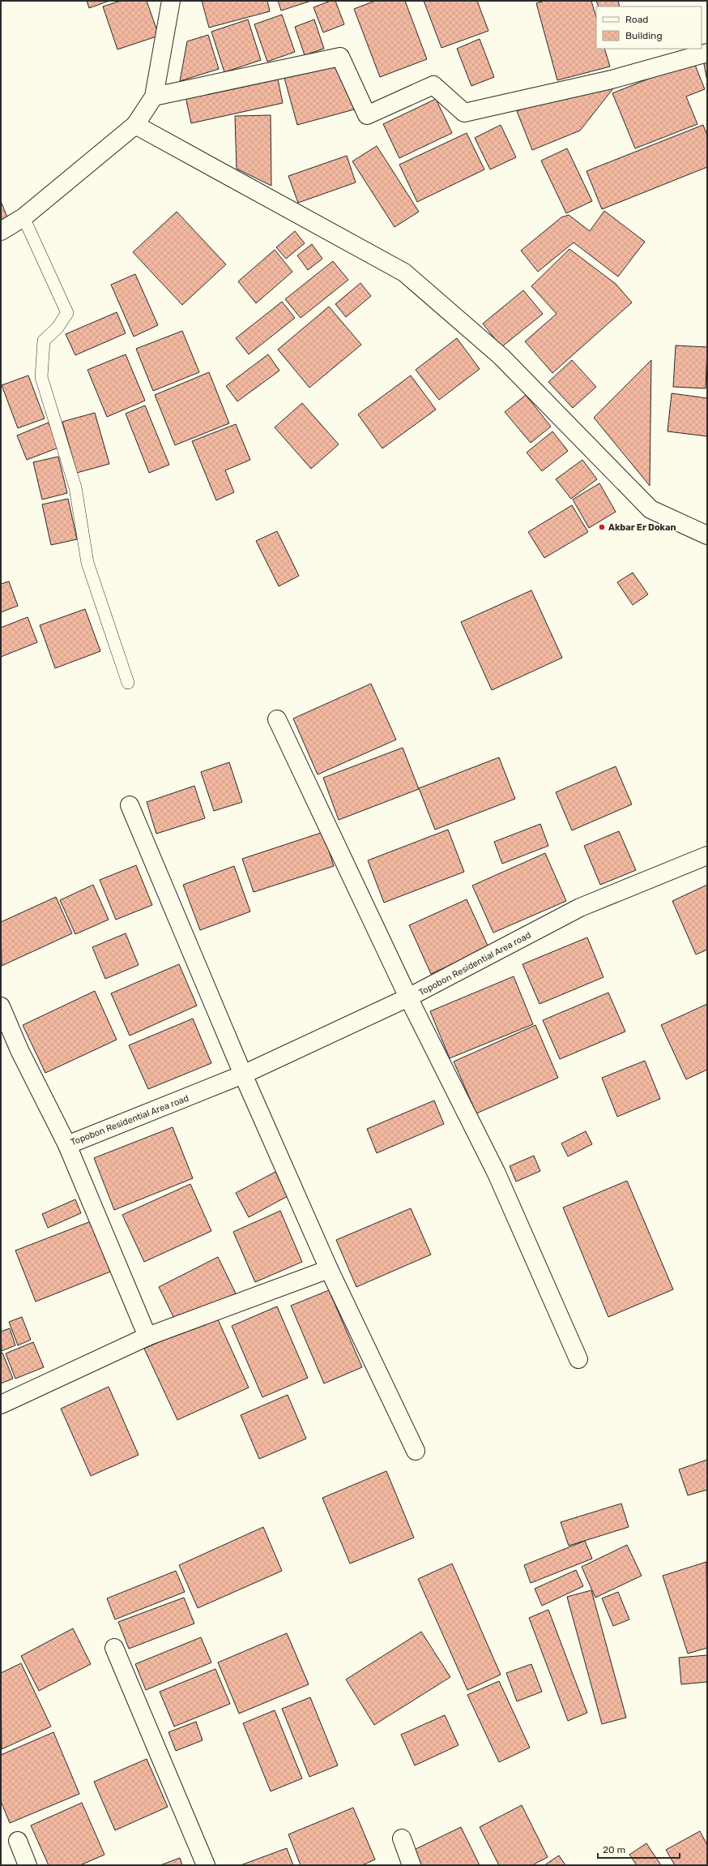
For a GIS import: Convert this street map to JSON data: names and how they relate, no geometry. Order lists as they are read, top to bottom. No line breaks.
{"streets":{"street":["Topobon Residential Area road"]},"places":["Akbar Er Dokan"],"legend":["Road","Building"],"scale_bar":"20 m"}
